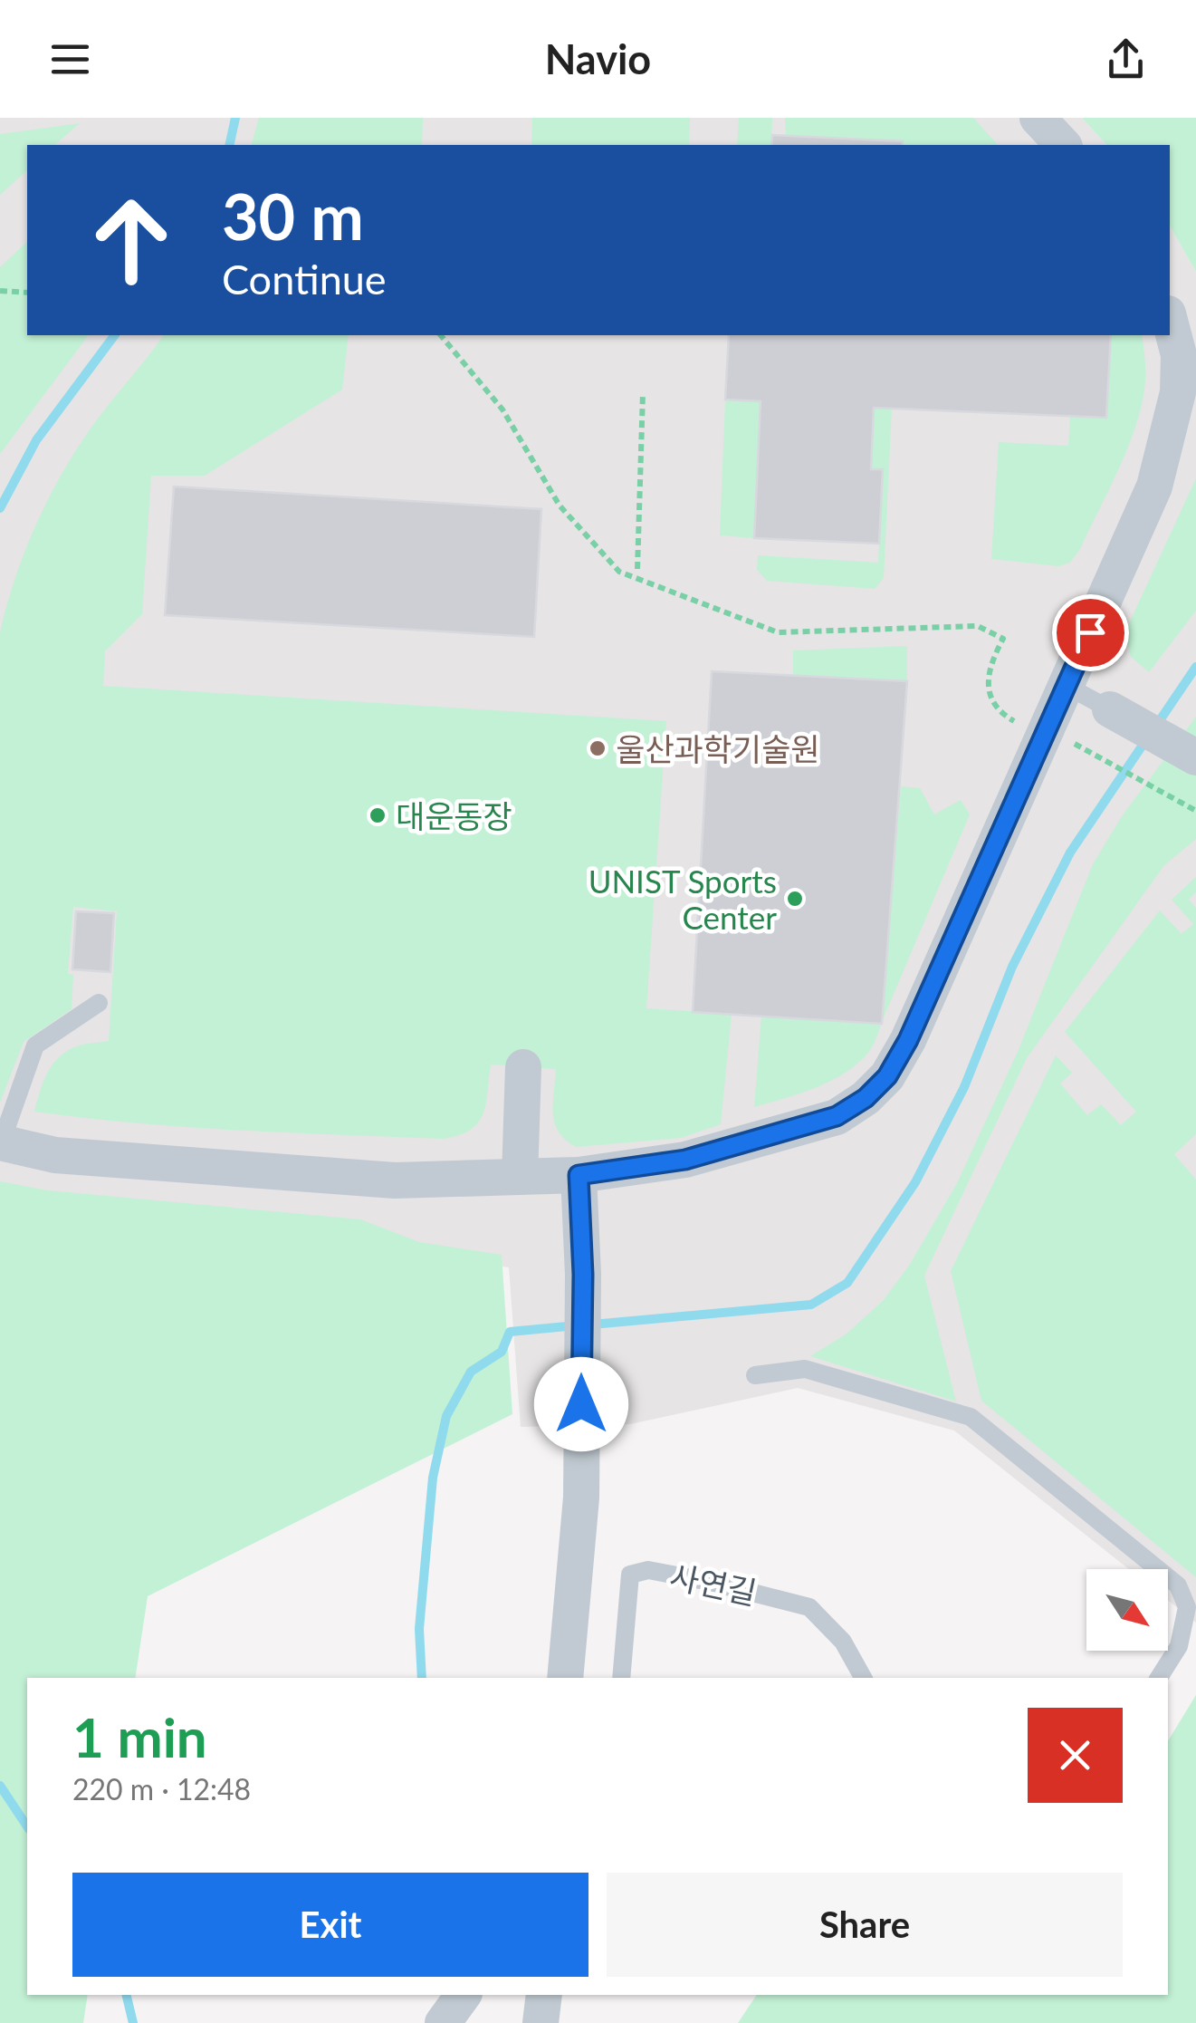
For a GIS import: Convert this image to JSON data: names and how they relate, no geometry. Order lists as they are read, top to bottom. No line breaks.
{"streets":{"lane":["사연길"]},"places":["울산과학기술원","대운동장","UNIST Sports Center"],"north":"bottom right","page":{"header":"Navio","turn":["30 m","Continue"],"heading":["1 min","220 m · 12:48"],"buttons":["Exit","Share"]}}
